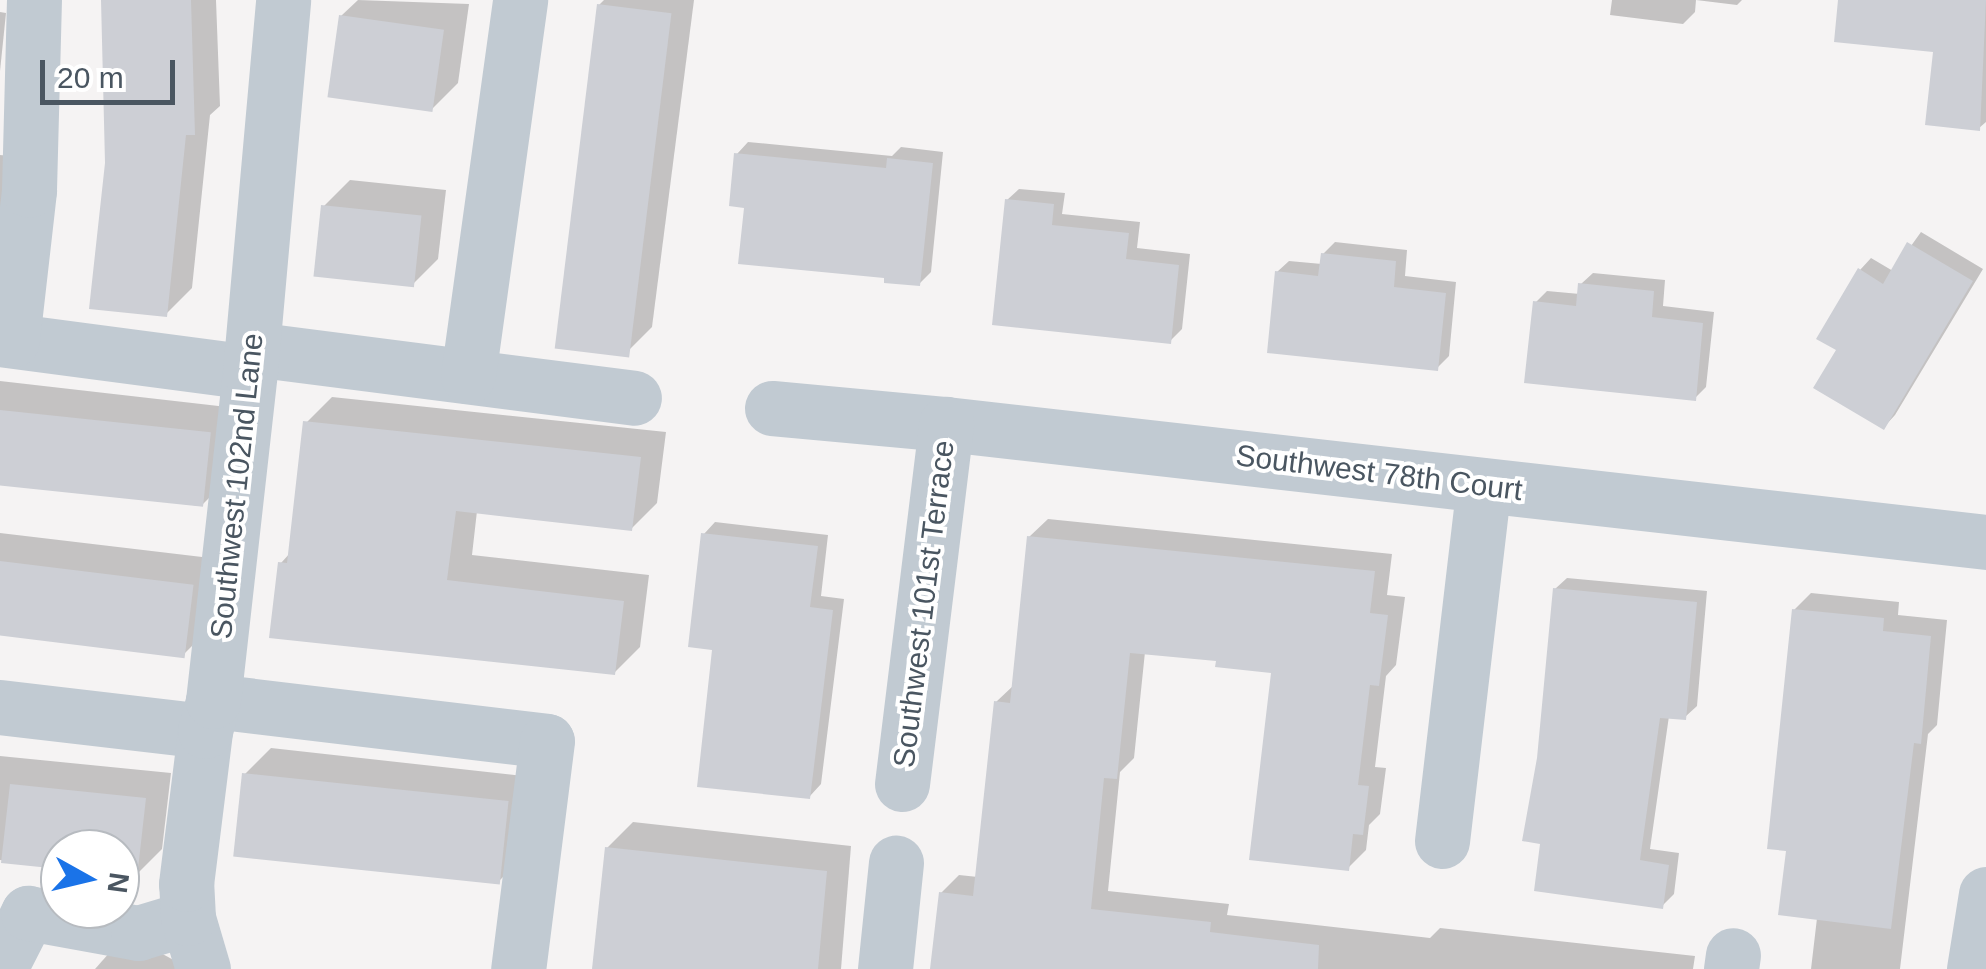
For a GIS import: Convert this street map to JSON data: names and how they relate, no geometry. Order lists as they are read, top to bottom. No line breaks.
{"streets":{"street":["Southwest 78th Court","Southwest 102nd Lane","Southwest 101st Terrace"]},"crossings":[["Southwest 78th Court","Southwest 101st Terrace"]],"scale_bar":"20 m","north":"right"}
